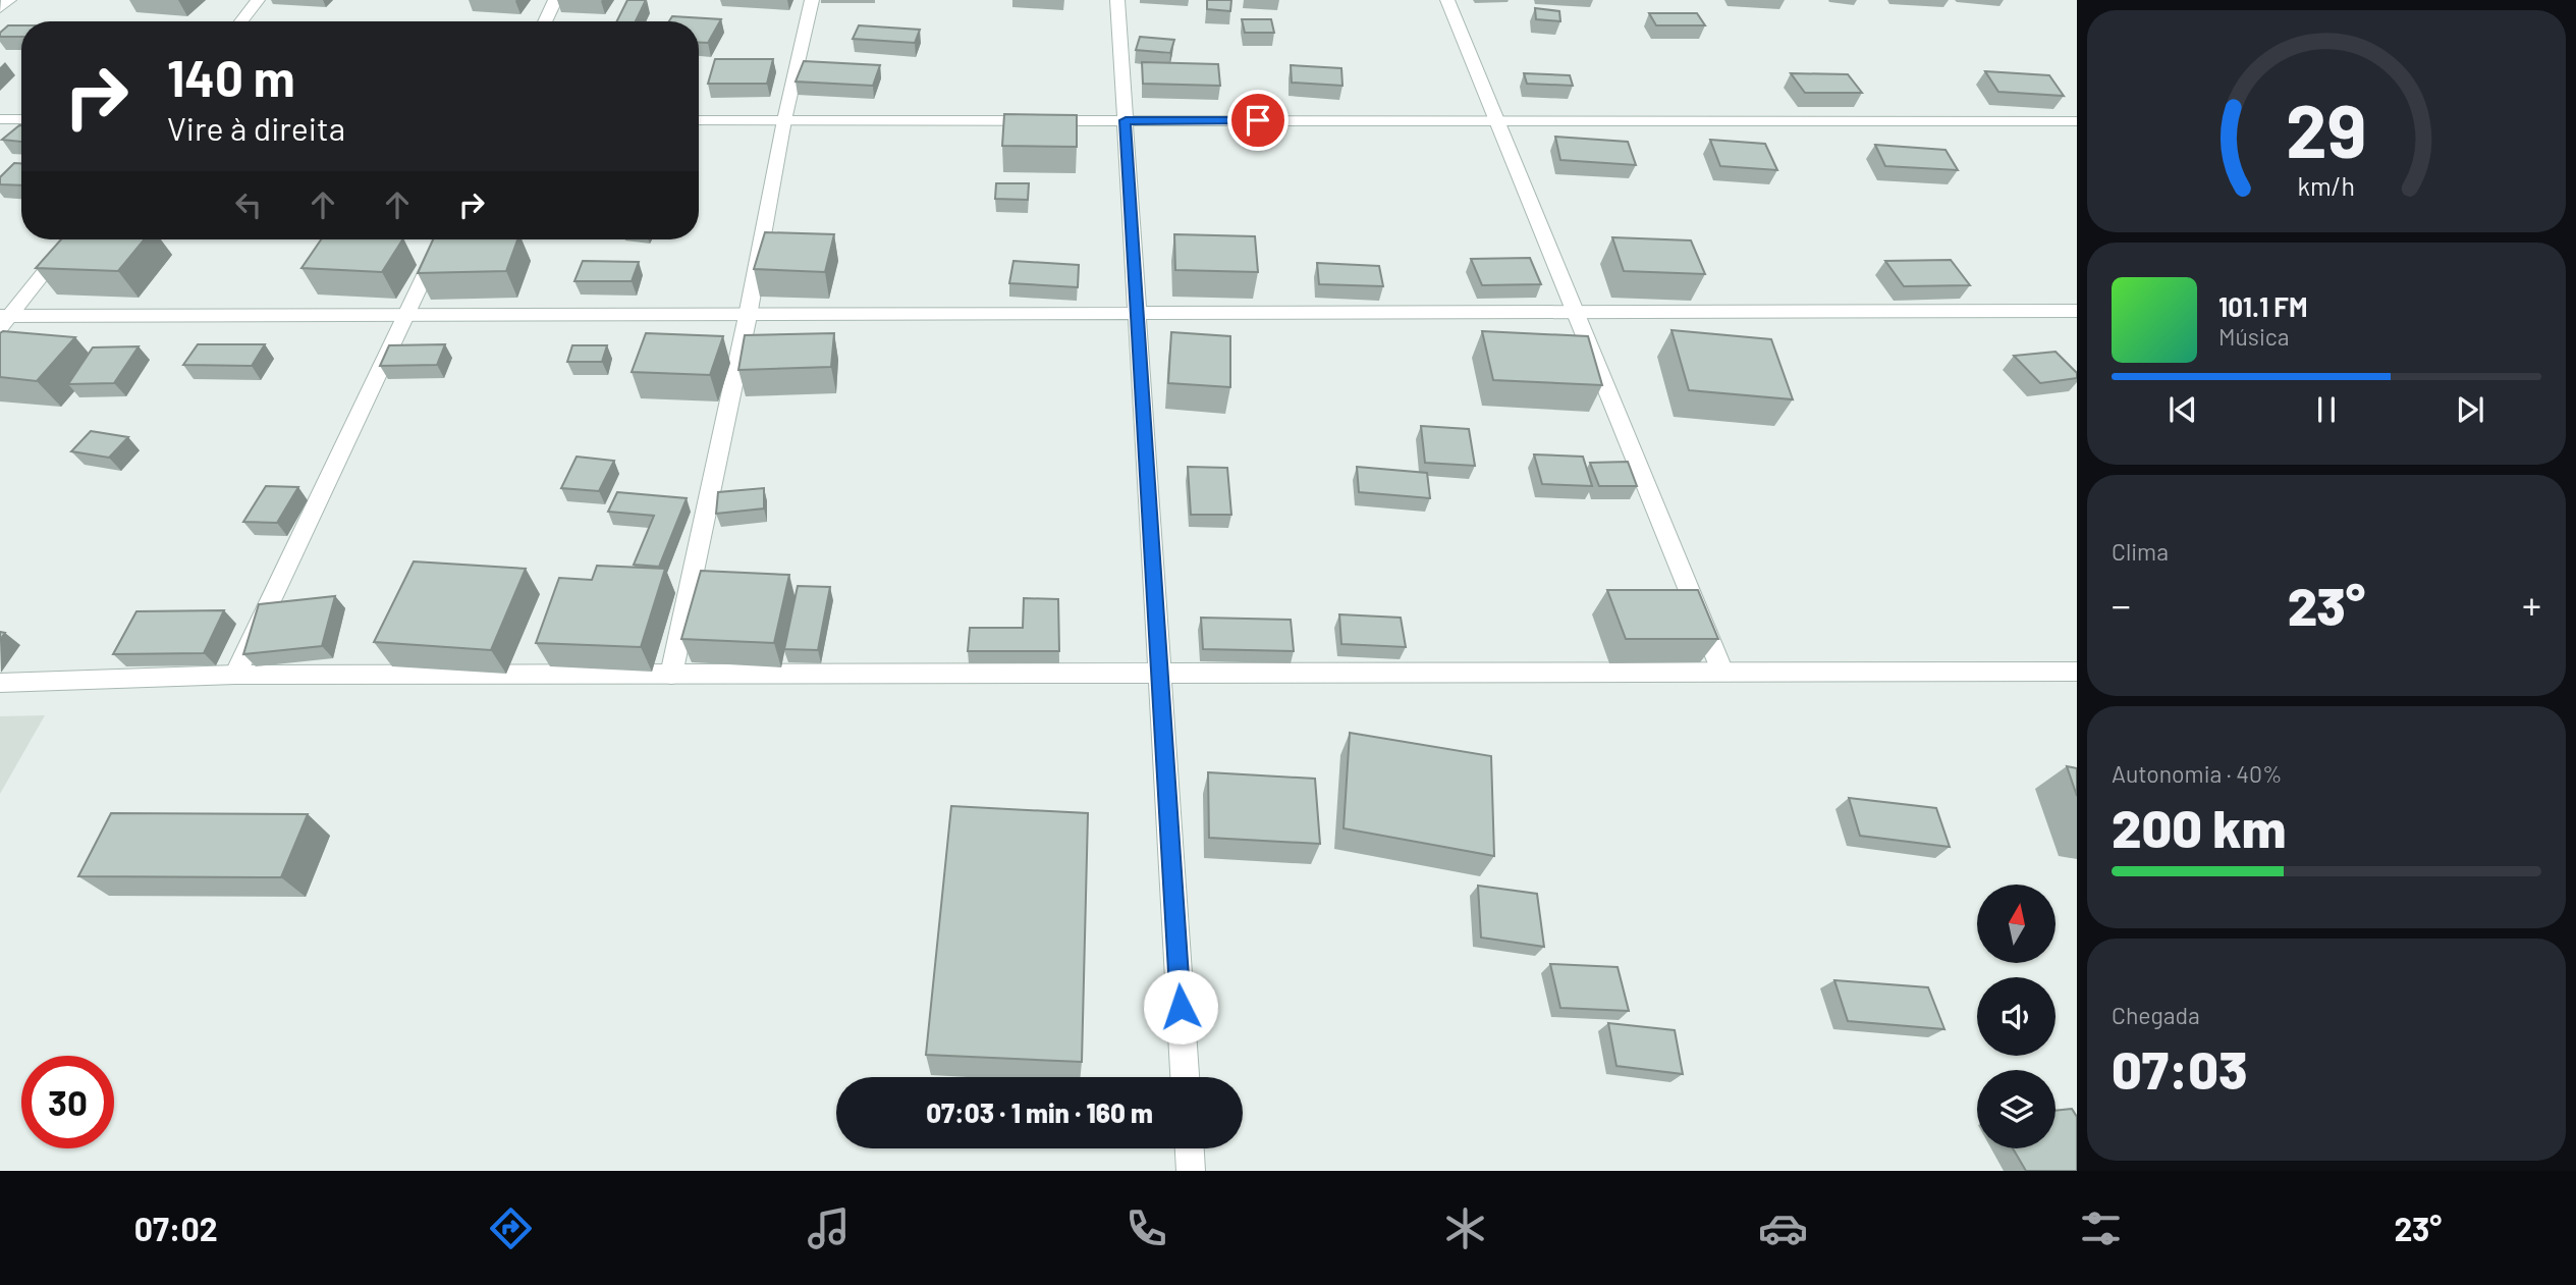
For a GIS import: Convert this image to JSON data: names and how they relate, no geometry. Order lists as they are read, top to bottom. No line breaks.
{"north":"top","page":{"turn":["140 m","Vire à direita"],"song":["101.1 FM","Música"],"tile":["Clima",["Autonomia · 40%","200 km"],["Chegada","07:03"]],"heat":["−","23°","+"],"limit":"30","trip":"07:03 · 1 min · 160 m","tabs":["07:02","23°"],"gauge":["29","km/h"]}}
